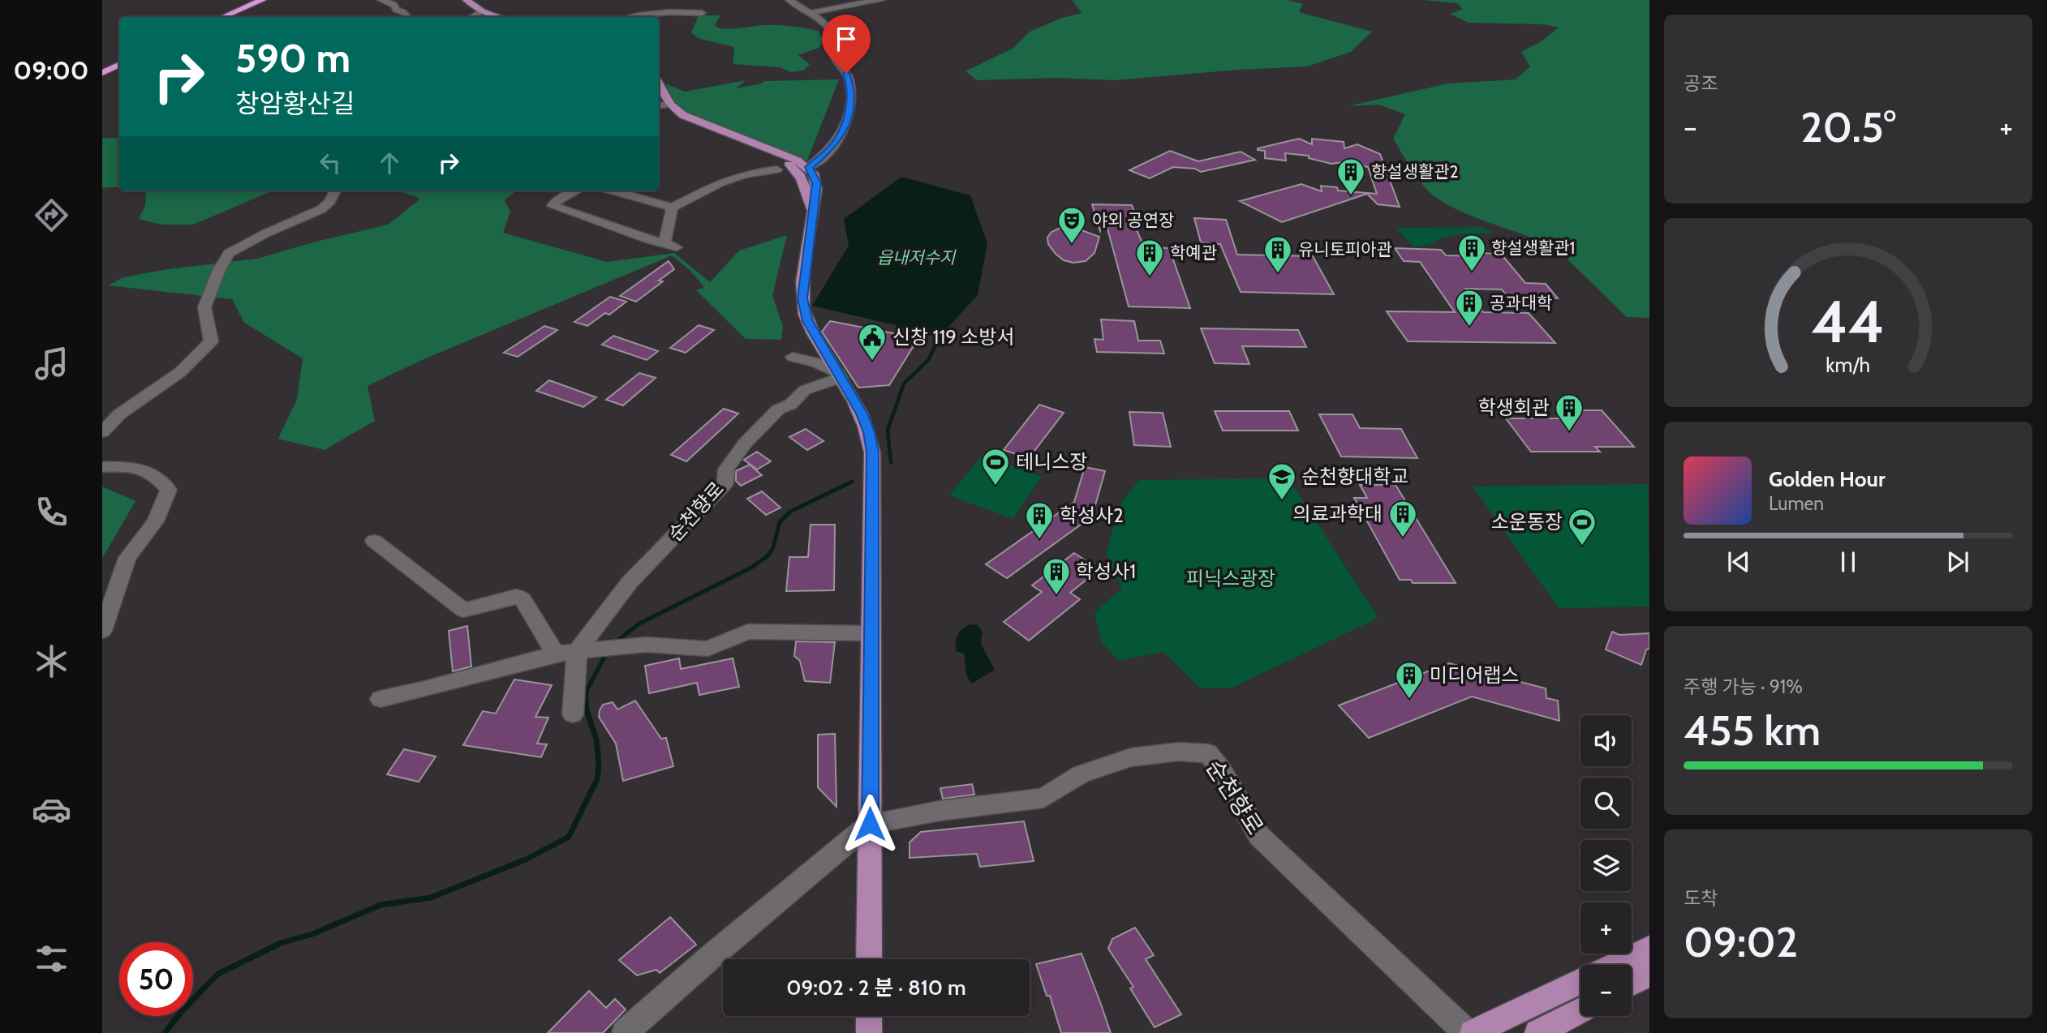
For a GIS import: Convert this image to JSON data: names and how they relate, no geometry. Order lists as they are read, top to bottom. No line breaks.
{"streets":{"street":["순천향로"]},"water":["읍내저수지"],"parks":["피닉스광장"],"places":{"building":["향설생활관2","향설생활관1","유니토피아관","학예관","공과대학","학생회관","의료과학대","학성사2","학성사1","미디어랩스"],"theatre":["야외 공연장"],"public building":["신창 119 소방서"],"sports":["테니스장","소운동장"],"school or university":["순천향대학교"]},"page":{"tabs":"09:00","tile":["공조",["주행 가능 · 91%","455 km"],["도착","09:02"]],"turn":["590 m","창암황산길"],"heat":["−","20.5°","+"],"song":["Golden Hour","Lumen"],"map_buttons":["+","−"],"limit":"50","trip":"09:02 · 2 분 · 810 m","gauge":["44","km/h"]}}
